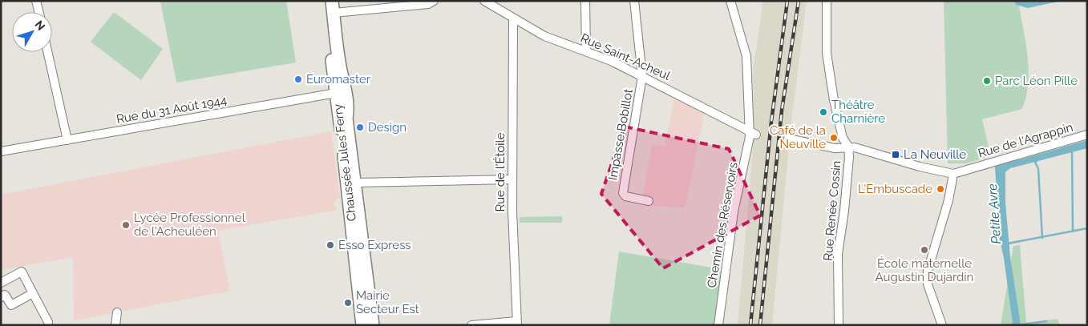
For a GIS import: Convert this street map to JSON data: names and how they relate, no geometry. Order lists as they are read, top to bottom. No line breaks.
{"streets":{"main road":["Chaussée Jules Ferry"],"street":["Rue Saint-Acheul","Rue du 31 Août 1944","Impasse Bobillot","Rue de l'Agrappin","Rue de l'Étoile","Rue Renée Cossin","Chemin des Réservoirs"]},"crossings":[["Rue Saint-Acheul","Impasse Bobillot"],["Rue Saint-Acheul","Rue de l'Étoile"],["Rue Saint-Acheul","Chemin des Réservoirs"],["Rue du 31 Août 1944","Chaussée Jules Ferry"]],"water":["Petite Avre"],"places":{"other":["Euromaster","Parc Léon Pille","Théâtre Charnière","Design","Café de la Neuville","L'Embuscade","Lycée Professionnel de l'Acheuléen","Esso Express","École maternelle Augustin Dujardin","Mairie Secteur Est"],"transit":["La Neuville"]},"north":"top right"}
